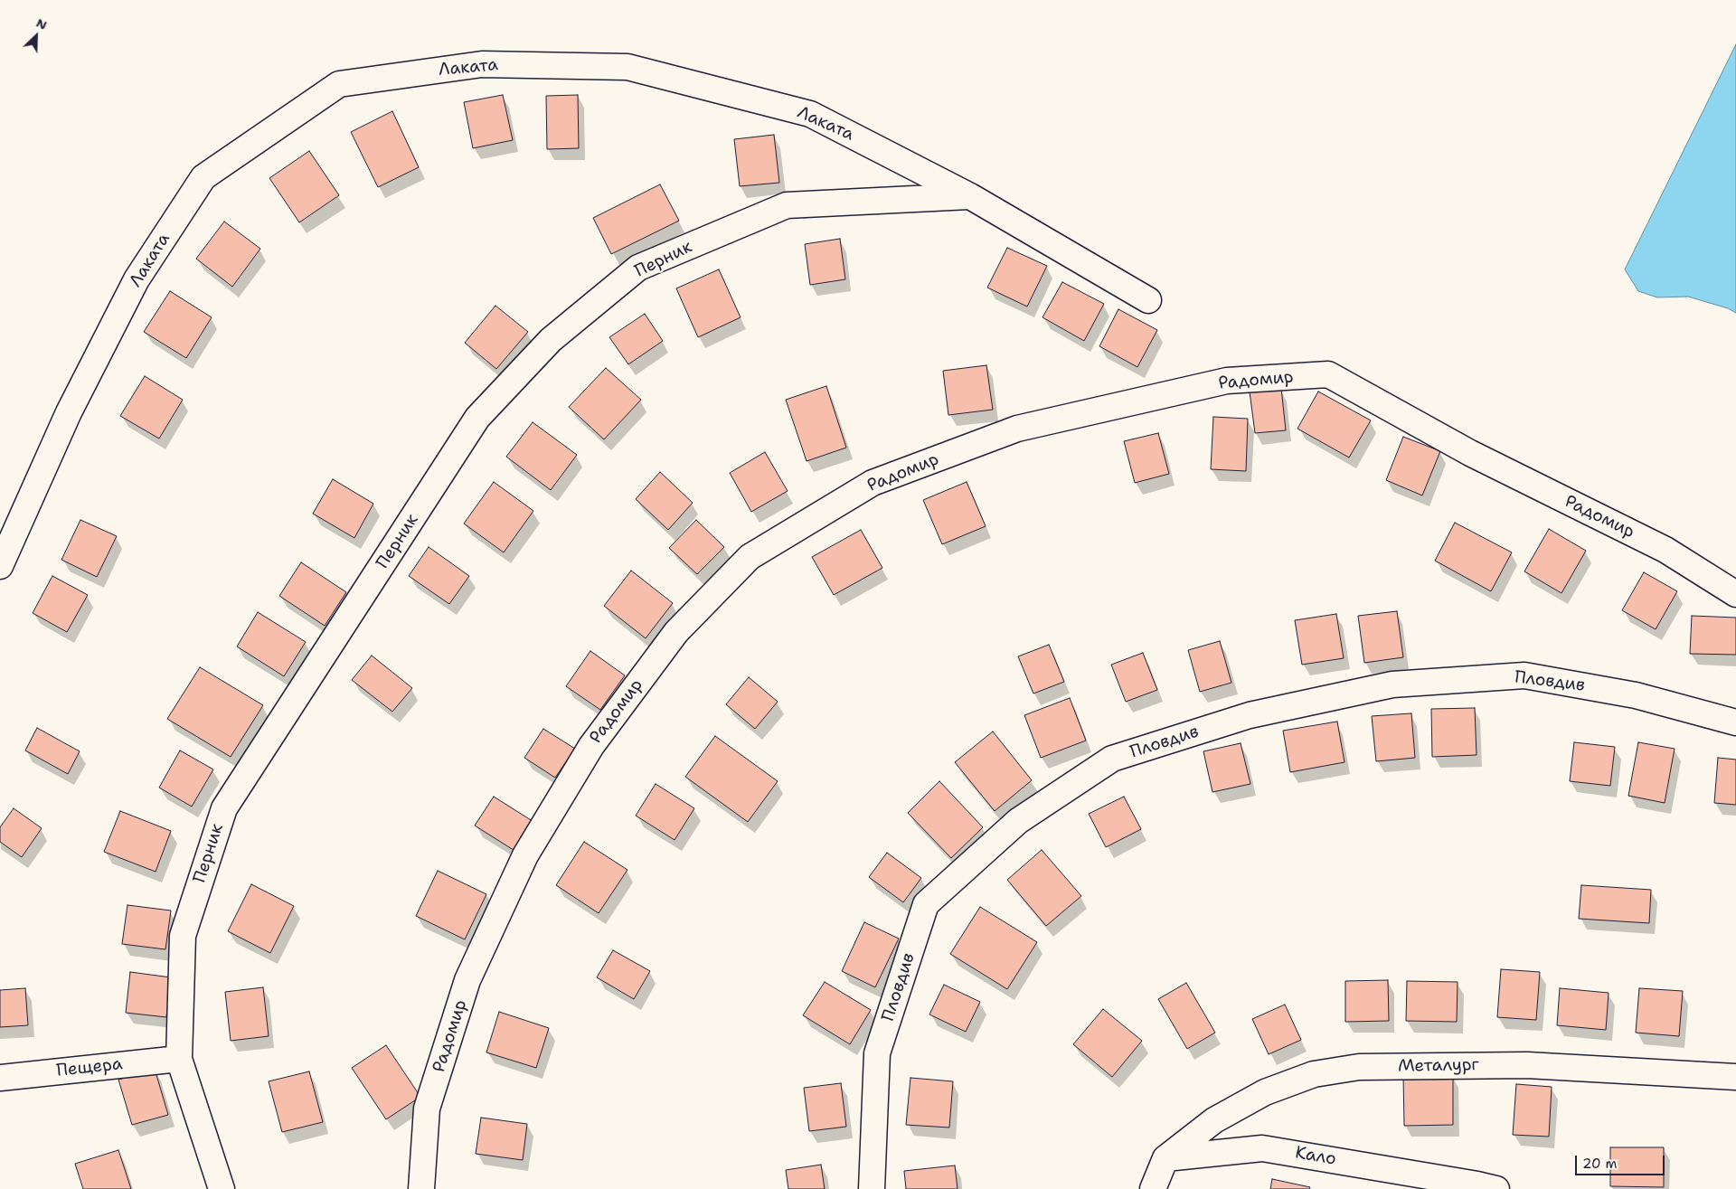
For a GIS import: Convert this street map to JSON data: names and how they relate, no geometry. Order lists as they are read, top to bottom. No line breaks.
{"streets":{"street":["Лаката","Перник","Радомир","Пловдив","Металург","Пещера","Кало"]},"crossings":[["Лаката","Перник"],["Перник","Пещера"],["Металург","Кало"]],"scale_bar":"20 m","north":"top right"}
